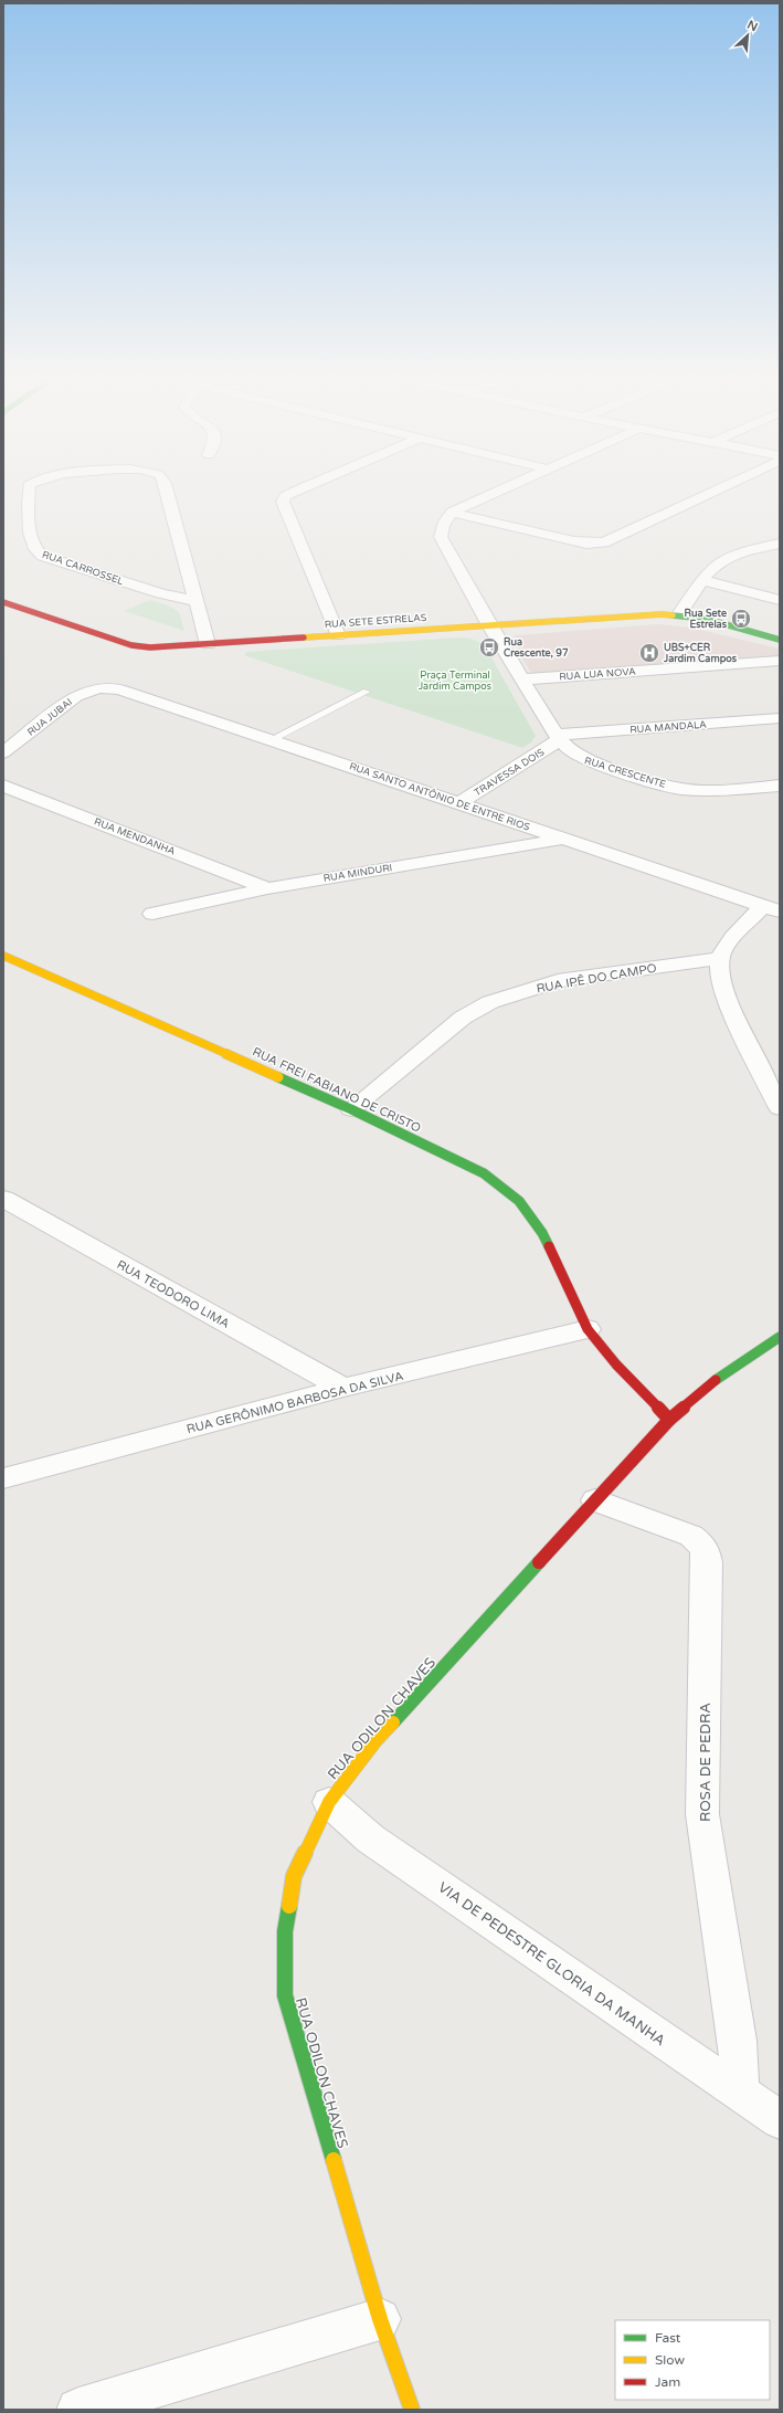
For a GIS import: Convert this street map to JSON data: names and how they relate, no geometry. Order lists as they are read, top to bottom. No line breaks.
{"streets":{"street":["RUA CARROSSEL","RUA SETE ESTRELAS","RUA LUA NOVA","RUA JUBAI","RUA MANDALA","TRAVESSA DOIS","RUA CRESCENTE","RUA SANTO ANTÔNIO DE ENTRE RIOS","RUA MENDANHA","RUA MINDURI","RUA IPÊ DO CAMPO","RUA FREI FABIANO DE CRISTO","RUA TEODORO LIMA","RUA GERÔNIMO BARBOSA DA SILVA","RUA ODILON CHAVES","ROSA DE PEDRA","VIA DE PEDESTRE GLORIA DA MANHA"]},"crossings":[["RUA CARROSSEL","RUA SETE ESTRELAS"],["RUA SETE ESTRELAS","RUA CRESCENTE"],["RUA LUA NOVA","RUA CRESCENTE"],["RUA JUBAI","RUA SANTO ANTÔNIO DE ENTRE RIOS"],["RUA MANDALA","TRAVESSA DOIS"],["RUA MANDALA","RUA CRESCENTE"],["TRAVESSA DOIS","RUA CRESCENTE"],["TRAVESSA DOIS","RUA SANTO ANTÔNIO DE ENTRE RIOS"],["RUA SANTO ANTÔNIO DE ENTRE RIOS","RUA MINDURI"],["RUA MENDANHA","RUA MINDURI"],["RUA IPÊ DO CAMPO","RUA FREI FABIANO DE CRISTO"],["RUA FREI FABIANO DE CRISTO","RUA GERÔNIMO BARBOSA DA SILVA"],["RUA FREI FABIANO DE CRISTO","RUA ODILON CHAVES"],["RUA TEODORO LIMA","RUA GERÔNIMO BARBOSA DA SILVA"],["RUA ODILON CHAVES","ROSA DE PEDRA"],["RUA ODILON CHAVES","VIA DE PEDESTRE GLORIA DA MANHA"],["ROSA DE PEDRA","VIA DE PEDESTRE GLORIA DA MANHA"]],"parks":["Praça Terminal Jardim Campos"],"places":{"bus stop":["Rua Sete Estrelas","Rua Crescente, 97"],"hospital":["UBS+CER Jardim Campos"]},"legend":["Fast","Slow","Jam"],"north":"top right"}
